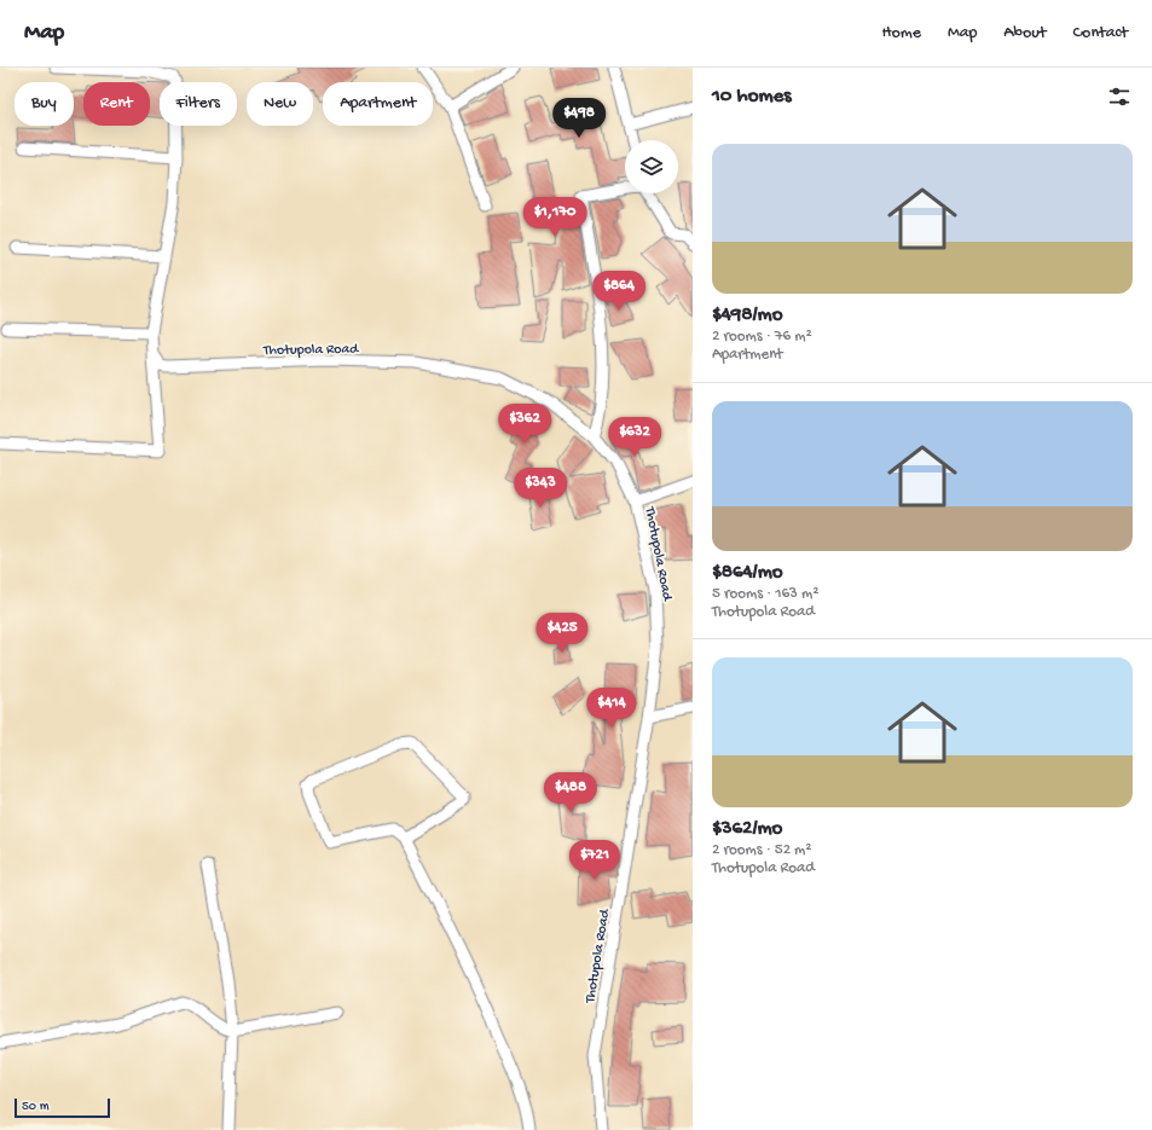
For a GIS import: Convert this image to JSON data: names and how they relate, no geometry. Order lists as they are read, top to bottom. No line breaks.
{"streets":{"street":["Thotupola Road"]},"scale_bar":"50 m","page":{"header":"Map","nav":["Home","Map","About","Contact"],"heading":"10 homes","chip":["Buy","Rent","Filters","New","Apartment"],"price":["$498","$1,170","$864","$362","$632","$343","$425","$414","$488","$721"],"list":[{"name":"$498/mo","note":"2 rooms · 76 m² · Apartment"},{"name":"$864/mo","note":"5 rooms · 163 m² · Thotupola Road"},{"name":"$362/mo","note":"2 rooms · 52 m² · Thotupola Road"}],"scale":"50 m"}}
